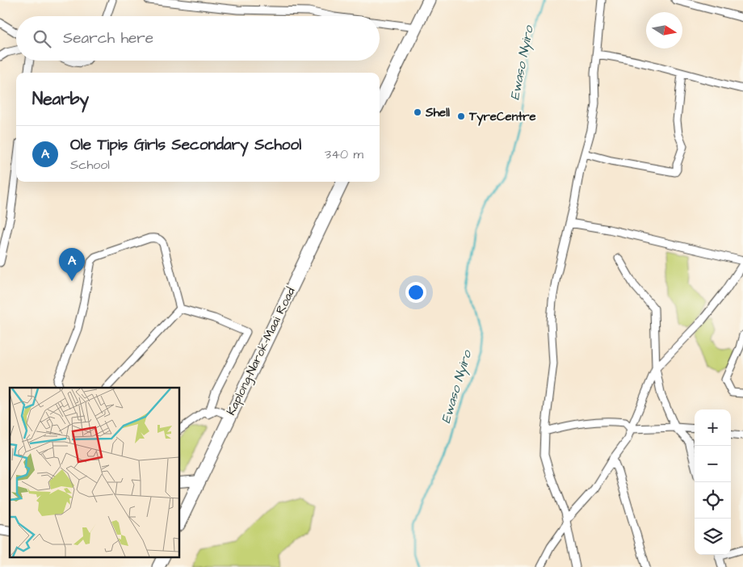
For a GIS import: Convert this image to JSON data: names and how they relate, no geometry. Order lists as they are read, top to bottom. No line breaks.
{"streets":{"highway":["Kaplong-Narok-Maai Road"]},"water":["Ewaso Nyiro"],"places":["Shell","TyreCentre"],"north":"right","page":{"search":"Search here","heading":"Nearby","list":[{"mark":"A","name":"Ole Tipis Girls Secondary School","note":"School","value":"340 m"}],"pins":"A","map_buttons":["+","−"]}}
